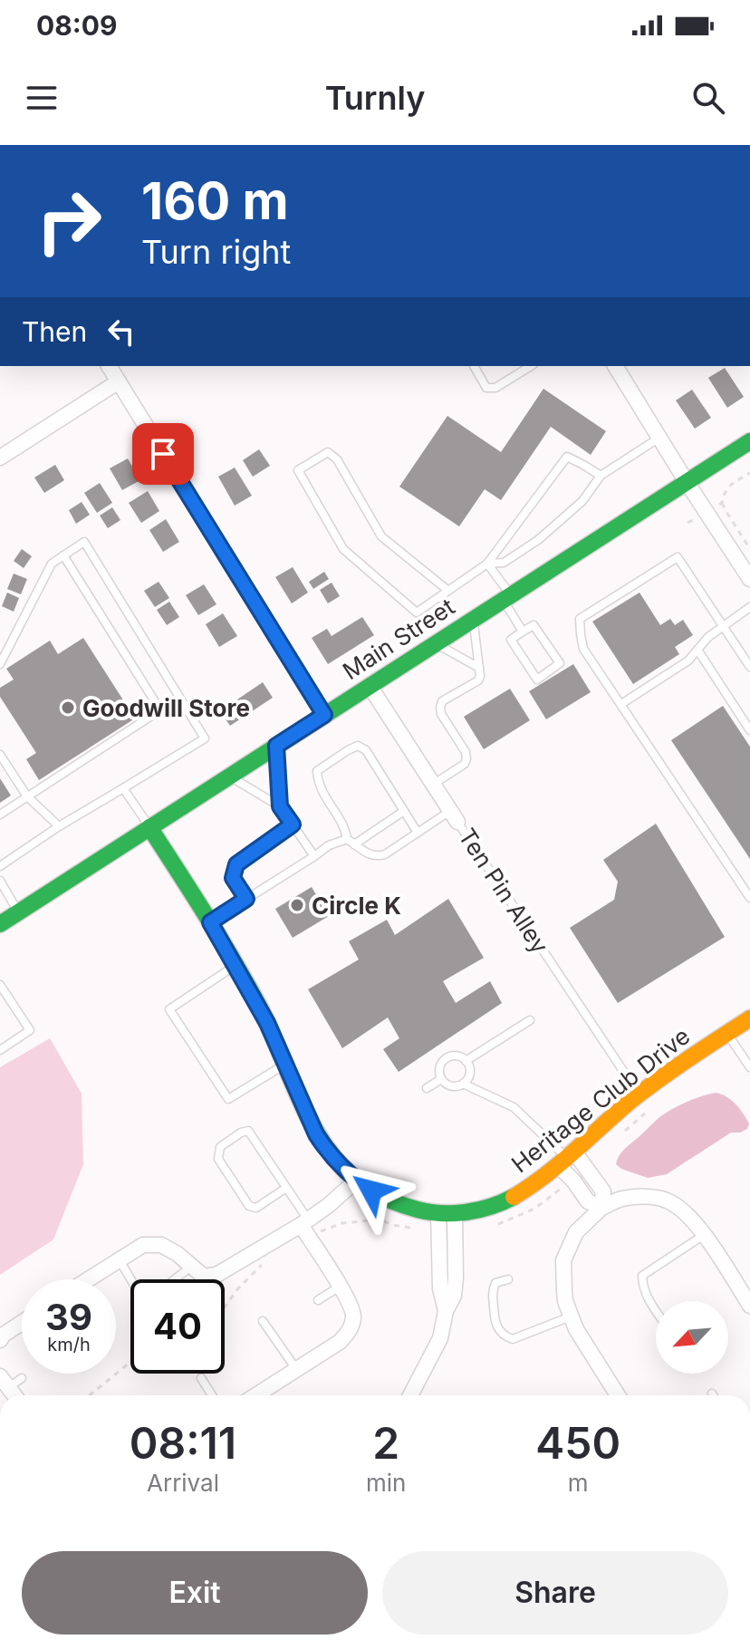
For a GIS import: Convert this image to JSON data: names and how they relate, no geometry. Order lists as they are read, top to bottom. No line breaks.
{"streets":{"main road":["Main Street","Heritage Club Drive"],"street":["Ten Pin Alley"]},"crossings":[["Main Street","Ten Pin Alley"],["Main Street","Heritage Club Drive"],["Ten Pin Alley","Heritage Club Drive"]],"places":["Goodwill Store","Circle K"],"north":"bottom left","page":{"status":"08:09","header":"Turnly","turn":["160 m","Turn right"],"then":"Then","speed":"39 km/h","limit":"40","eta":["08:11","Arrival","2","min","450","m"],"buttons":["Exit","Share"]}}
